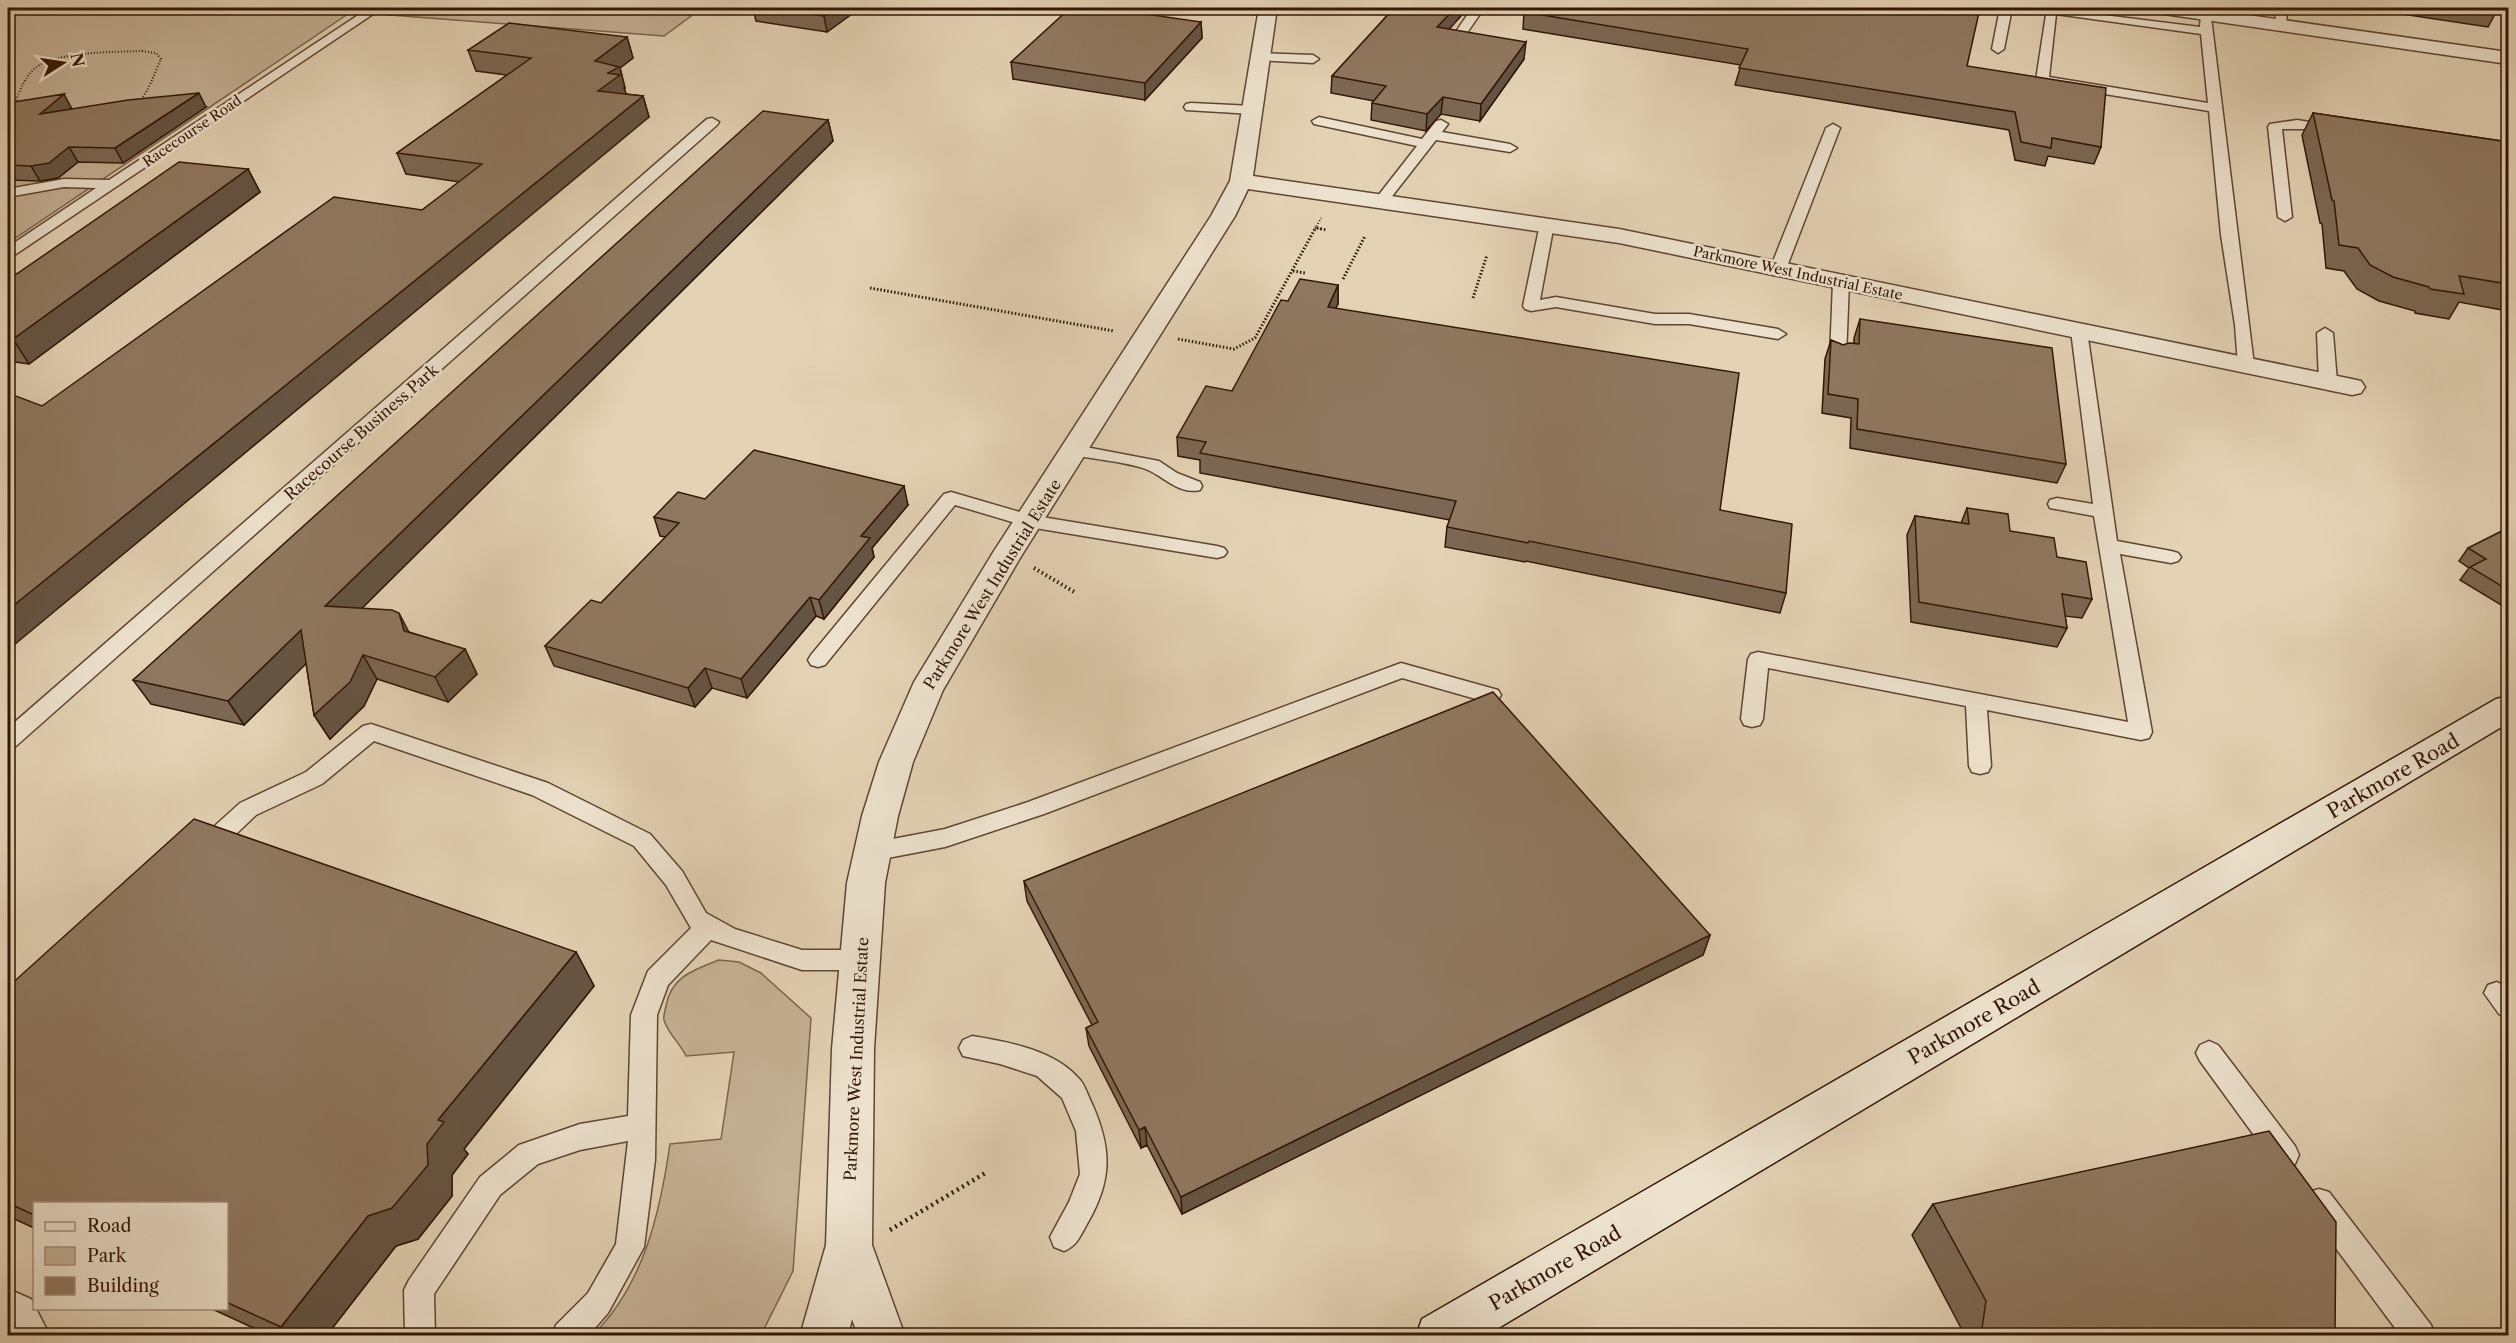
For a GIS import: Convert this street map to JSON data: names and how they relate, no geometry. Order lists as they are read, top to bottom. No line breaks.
{"streets":{"street":["Parkmore West Industrial Estate","Parkmore Road"],"lane":["Racecourse Road","Racecourse Business Park"]},"legend":["Road","Park","Building"],"north":"right"}
